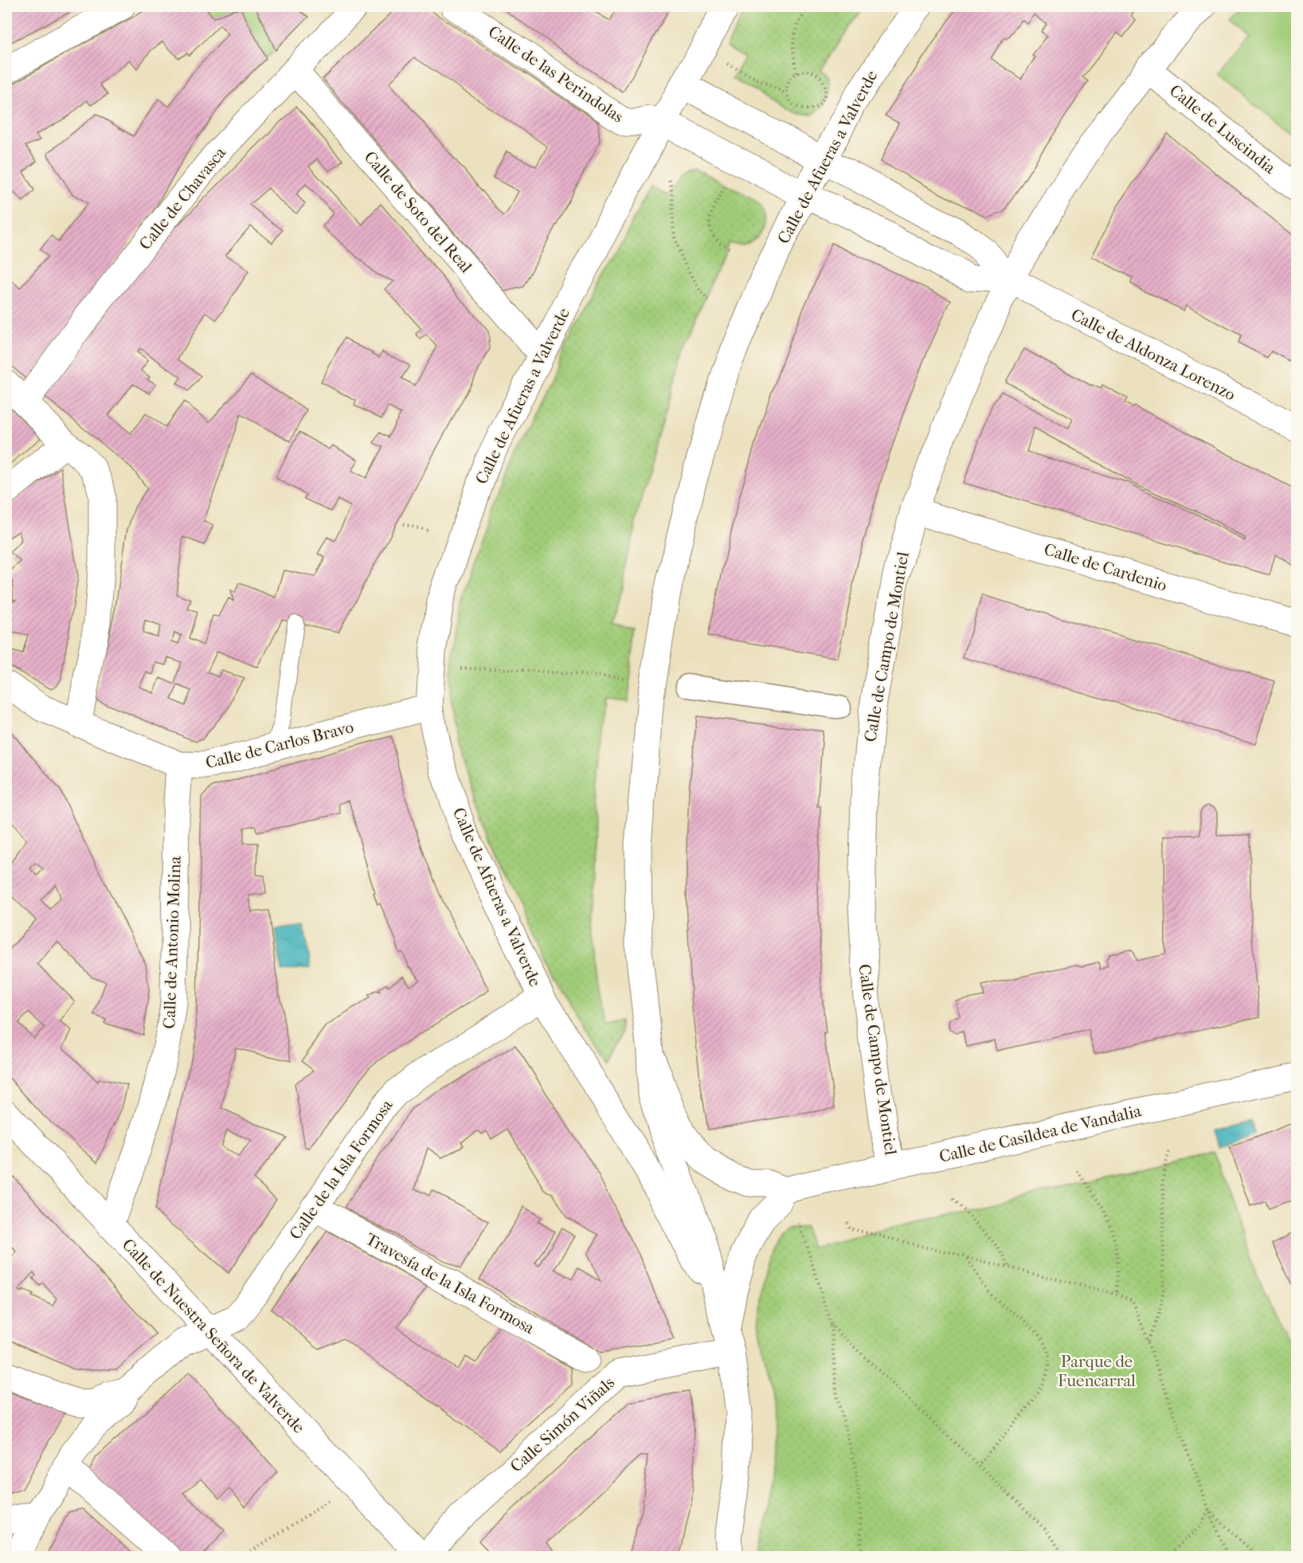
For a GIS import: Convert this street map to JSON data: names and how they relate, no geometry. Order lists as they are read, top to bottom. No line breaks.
{"streets":{"street":["Calle de las Perindolas","Calle de Luscindia","Calle de Afueras a Valverde","Calle de Chavasca","Calle de Soto del Real","Calle de Aldonza Lorenzo","Calle de Cardenio","Calle de Campo de Montiel","Calle de Carlos Bravo","Calle de Antonio Molina","Calle de Casildea de Vandalia","Calle de la Isla Formosa","Travesía de la Isla Formosa","Calle de Nuestra Señora de Valverde","Calle Simón Viñals"]},"crossings":[["Calle de las Perindolas","Calle de Afueras a Valverde"],["Calle de las Perindolas","Calle de Aldonza Lorenzo"],["Calle de Luscindia","Calle de Campo de Montiel"],["Calle de Afueras a Valverde","Calle de Soto del Real"],["Calle de Afueras a Valverde","Calle de Aldonza Lorenzo"],["Calle de Afueras a Valverde","Calle de Carlos Bravo"],["Calle de Afueras a Valverde","Calle de la Isla Formosa"],["Calle de Afueras a Valverde","Calle Simón Viñals"],["Calle de Chavasca","Calle de Soto del Real"],["Calle de Aldonza Lorenzo","Calle de Campo de Montiel"],["Calle de Cardenio","Calle de Campo de Montiel"],["Calle de Campo de Montiel","Calle de Casildea de Vandalia"],["Calle de Carlos Bravo","Calle de Antonio Molina"],["Calle de Antonio Molina","Calle de Nuestra Señora de Valverde"],["Calle de la Isla Formosa","Travesía de la Isla Formosa"],["Calle de la Isla Formosa","Calle de Nuestra Señora de Valverde"]],"parks":["Parque de Fuencarral"]}
